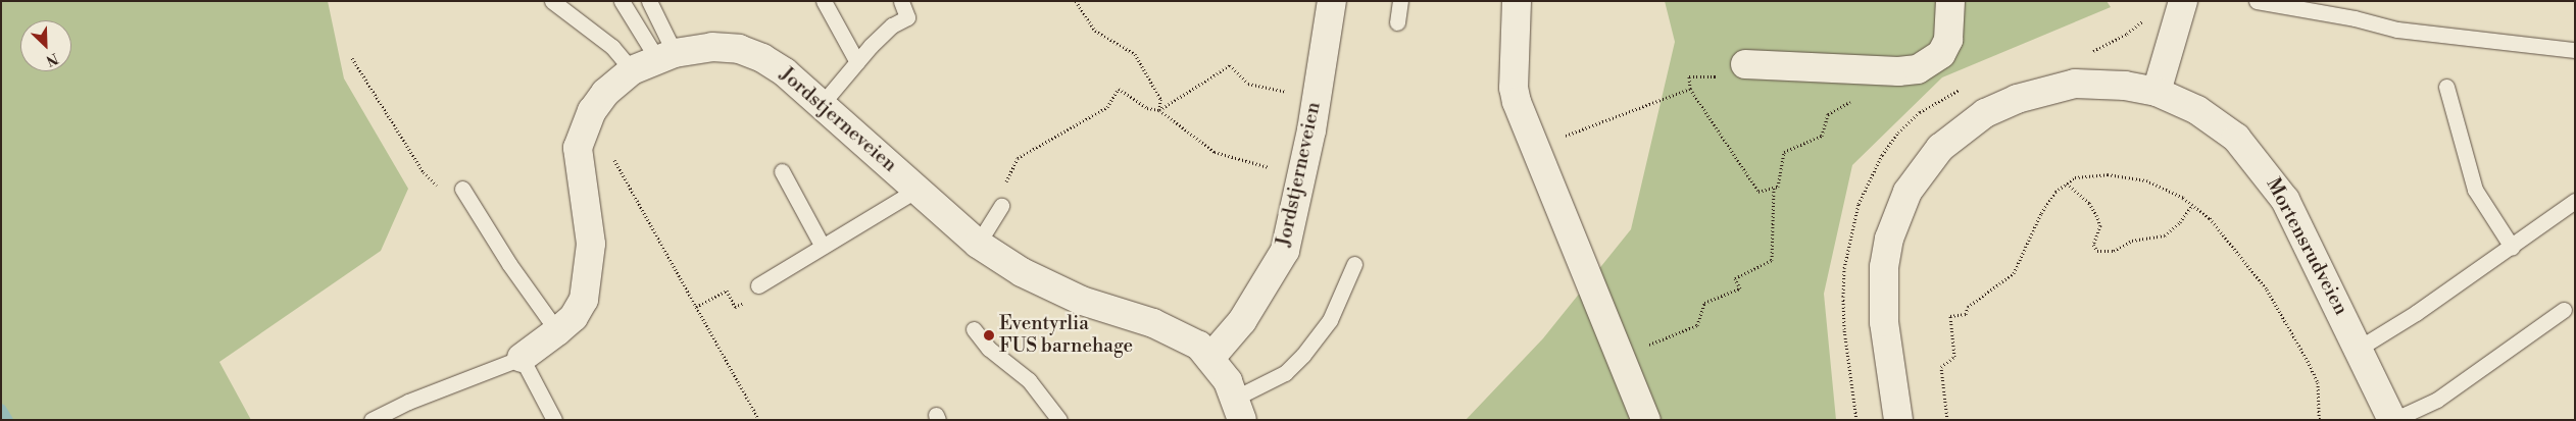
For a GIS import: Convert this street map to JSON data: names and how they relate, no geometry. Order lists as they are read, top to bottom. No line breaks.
{"streets":{"street":["Jordstjerneveien","Mortensrudveien"]},"places":["Eventyrlia FUS barnehage"],"north":"bottom right"}
